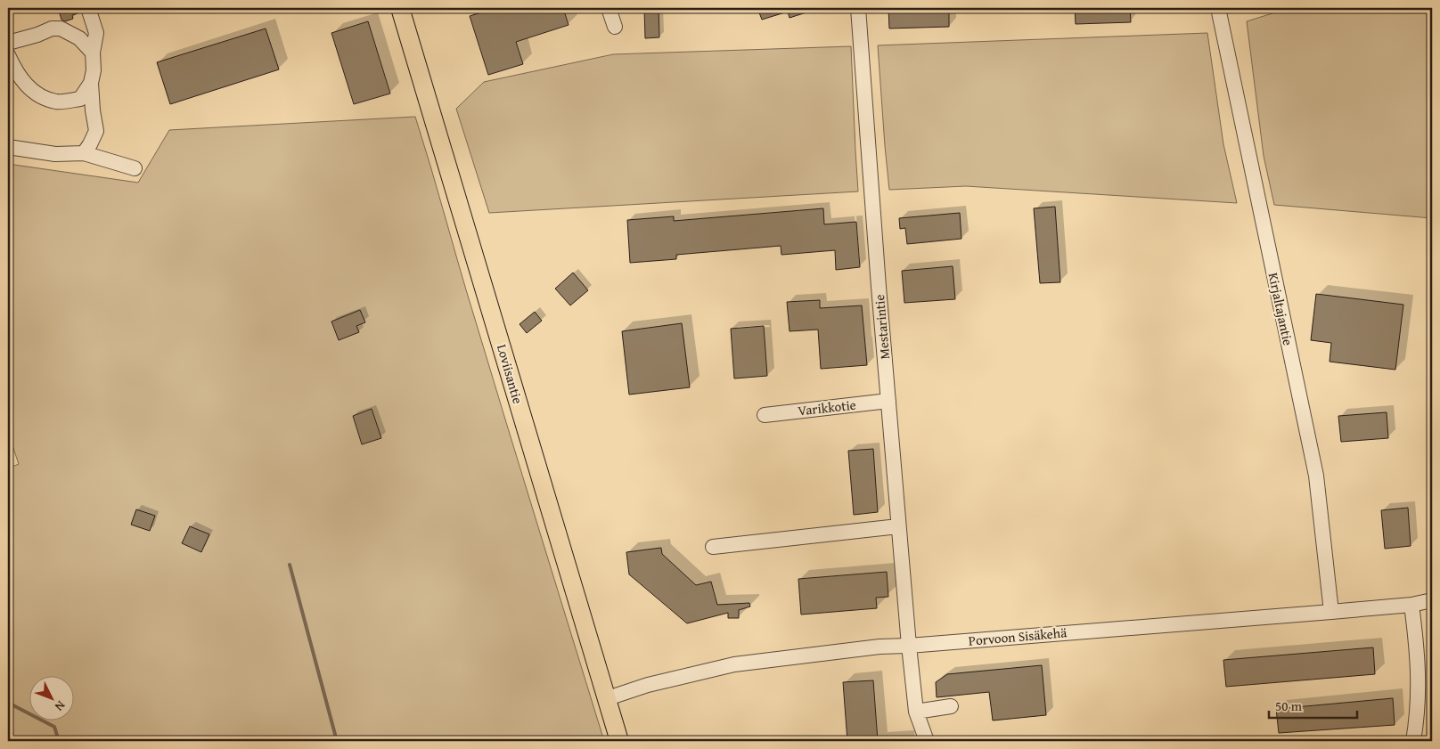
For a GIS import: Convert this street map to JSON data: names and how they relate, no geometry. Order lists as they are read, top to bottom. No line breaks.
{"streets":{"main road":["Loviisantie"],"street":["Kirjaltajantie","Mestarintie","Varikkotie","Porvoon Sisäkehä"]},"crossings":[["Kirjaltajantie","Porvoon Sisäkehä"],["Mestarintie","Varikkotie"],["Mestarintie","Porvoon Sisäkehä"],["Loviisantie","Porvoon Sisäkehä"]],"scale_bar":"50 m","north":"bottom right"}
